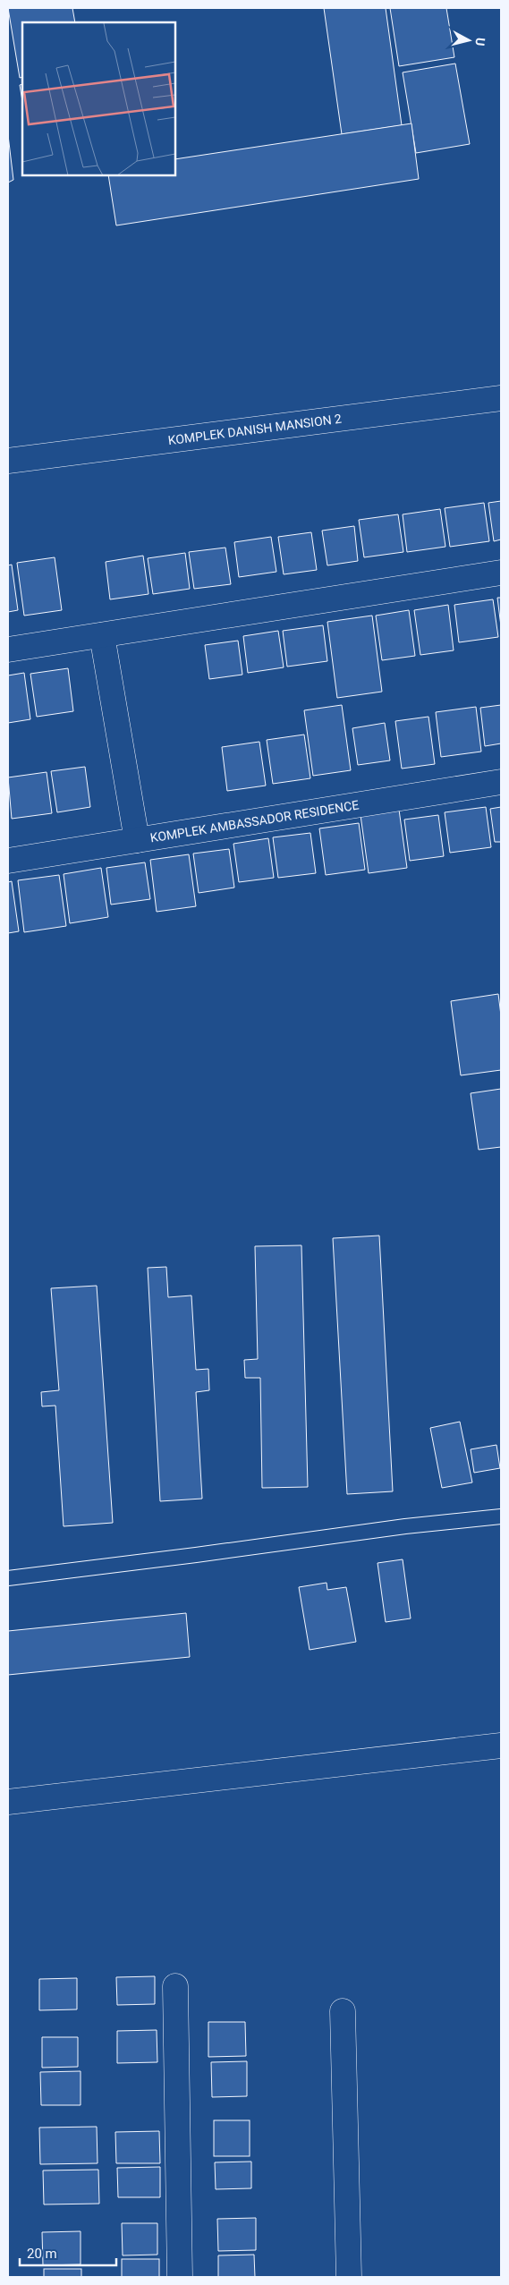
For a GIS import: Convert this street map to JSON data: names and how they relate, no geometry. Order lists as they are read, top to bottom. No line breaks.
{"streets":{"street":["KOMPLEK DANISH MANSION 2","KOMPLEK AMBASSADOR RESIDENCE"]},"scale_bar":"20 m","north":"right"}
